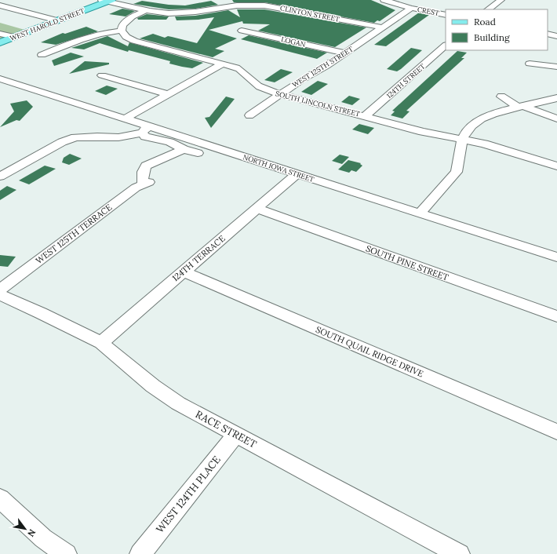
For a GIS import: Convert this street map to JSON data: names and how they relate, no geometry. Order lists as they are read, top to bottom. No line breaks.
{"streets":{"main road":["WEST HAROLD STREET"],"street":["CREST","CLINTON STREET","LOGAN","WEST 125TH STREET","124TH STREET","SOUTH LINCOLN STREET","NORTH IOWA STREET","WEST 125TH TERRACE","124TH TERRACE","SOUTH PINE STREET","SOUTH QUAIL RIDGE DRIVE","RACE STREET","WEST 124TH PLACE"]},"crossings":[["CREST","WEST 125TH STREET"],["CLINTON STREET","WEST HAROLD STREET"],["CLINTON STREET","WEST 125TH STREET"],["LOGAN","WEST 125TH STREET"],["WEST 125TH STREET","SOUTH LINCOLN STREET"],["124TH STREET","SOUTH LINCOLN STREET"],["NORTH IOWA STREET","124TH TERRACE"],["124TH TERRACE","SOUTH PINE STREET"],["124TH TERRACE","SOUTH QUAIL RIDGE DRIVE"],["124TH TERRACE","RACE STREET"],["RACE STREET","WEST 124TH PLACE"]],"legend":["Road","Building"],"north":"bottom right"}
